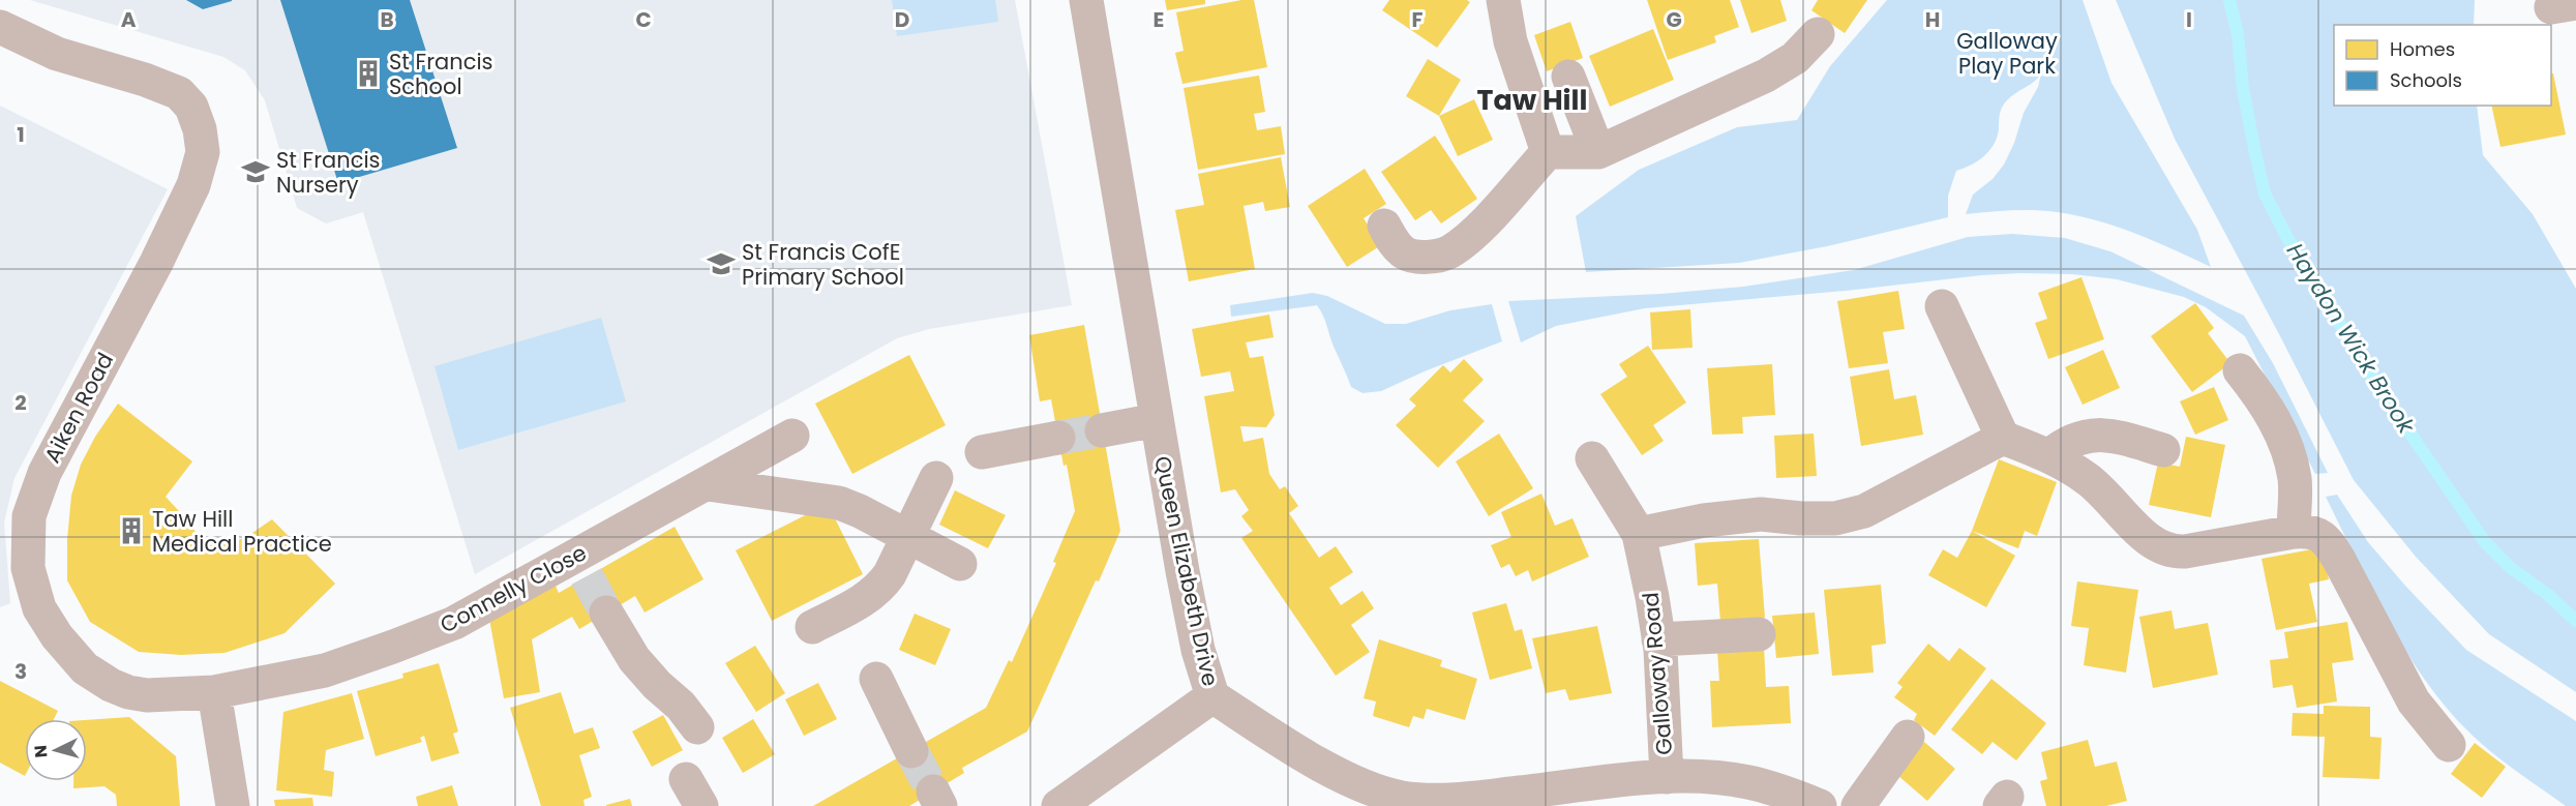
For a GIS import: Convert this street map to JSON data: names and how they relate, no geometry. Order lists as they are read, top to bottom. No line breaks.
{"streets":{"street":["Aiken Road","Queen Elizabeth Drive","Connelly Close","Galloway Road"]},"crossings":[["Aiken Road","Connelly Close"],["Queen Elizabeth Drive","Galloway Road"]],"districts":["Taw Hill"],"water":["Haydon Wick Brook"],"parks":["Galloway Play Park"],"places":{"building":["St Francis School","Taw Hill Medical Practice"],"school or university":["St Francis Nursery","St Francis CofE Primary School"]},"legend":["Homes","Schools"],"north":"left","grid":{"columns":["A","B","C","D","E","F","G","H","I"],"rows":["1","2","3"]}}
